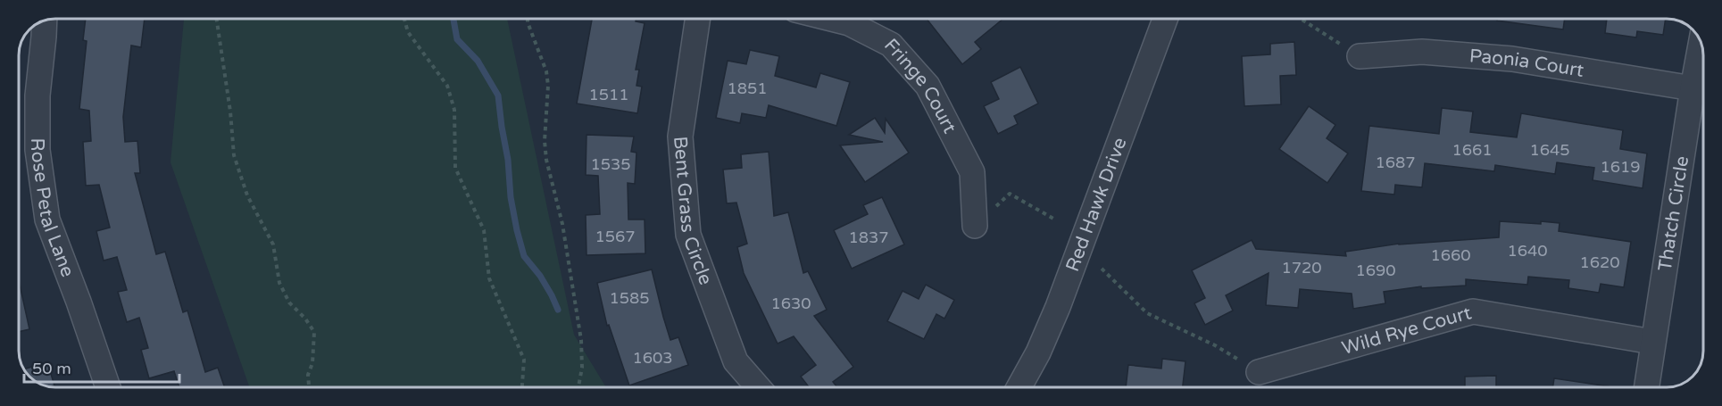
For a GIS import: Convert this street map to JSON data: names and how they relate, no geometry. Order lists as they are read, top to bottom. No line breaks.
{"streets":{"street":["Paonia Court","Fringe Court","Red Hawk Drive","Rose Petal Lane","Bent Grass Circle","Thatch Circle","Wild Rye Court"]},"crossings":[["Paonia Court","Thatch Circle"],["Thatch Circle","Wild Rye Court"]],"house_numbers":["1851","1511","1661","1645","1687","1535","1619","1567","1837","1640","1660","1620","1720","1690","1585","1630","1603"],"scale_bar":"50 m"}
